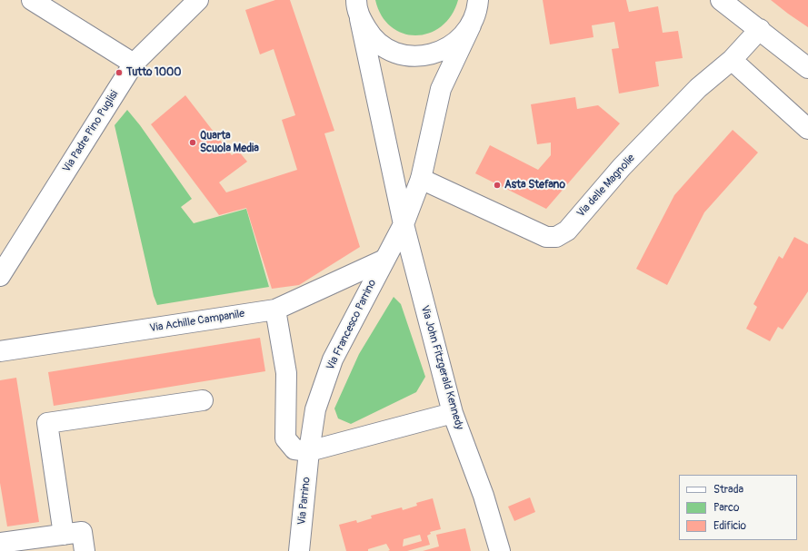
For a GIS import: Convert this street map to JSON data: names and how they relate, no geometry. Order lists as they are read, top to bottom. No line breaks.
{"streets":{"street":["Via Padre Pino Puglisi","Via delle Magnolie","Via Achille Campanile","Via Francesco Parrino","Via John Fitzgerald Kennedy","Via Parrino"]},"crossings":[["Via Achille Campanile","Via Francesco Parrino"],["Via Francesco Parrino","Via John Fitzgerald Kennedy"],["Via Francesco Parrino","Via Parrino"]],"places":["Tutto 1000","Quarta Scuola Media","Asta Stefano"],"legend":["Strada","Parco","Edificio"]}
